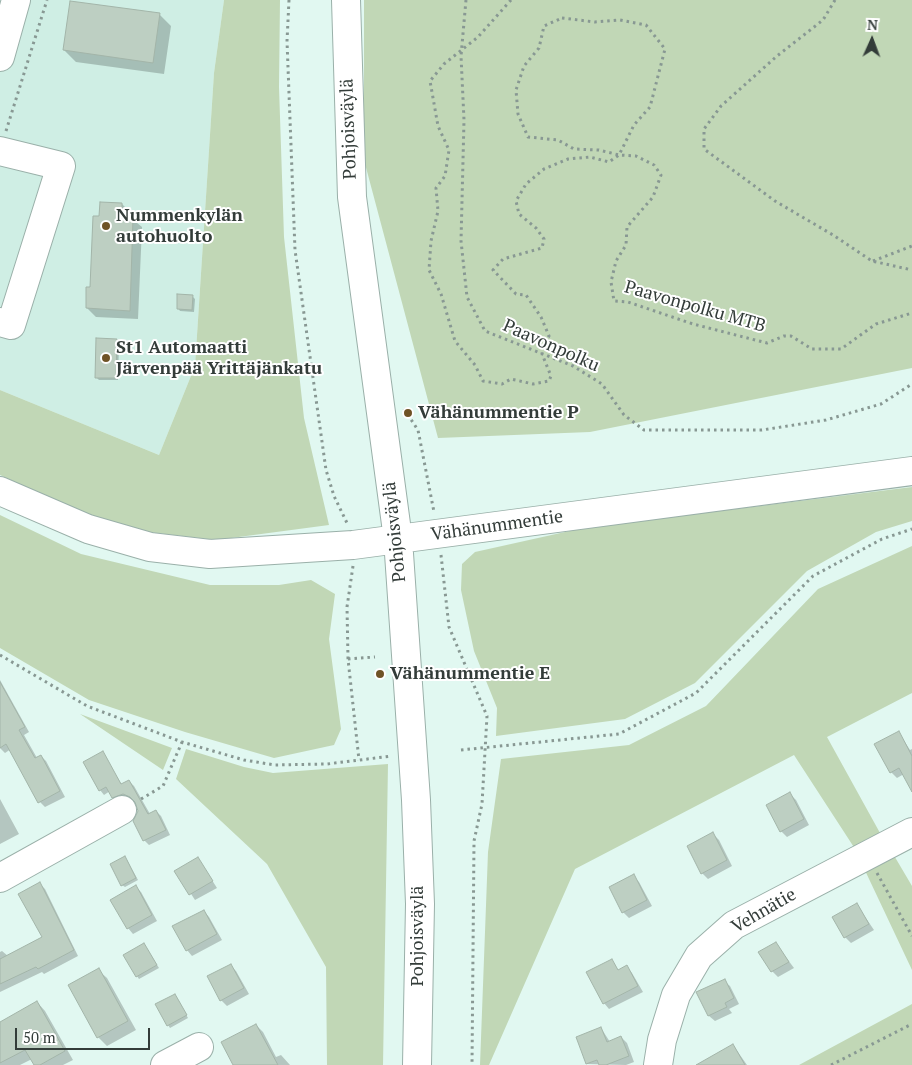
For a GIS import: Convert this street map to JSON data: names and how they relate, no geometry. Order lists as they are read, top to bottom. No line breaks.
{"streets":{"main road":["Pohjoisväylä","Vähänummentie","Vehnätie"],"path":["Paavonpolku MTB","Paavonpolku"]},"crossings":[["Pohjoisväylä","Vähänummentie"],["Paavonpolku MTB","Paavonpolku"]],"places":["Nummenkylän autohuolto","St1 Automaatti Järvenpää Yrittäjänkatu","Vähänummentie P","Vähänummentie E"],"scale_bar":"50 m","north":"top"}
